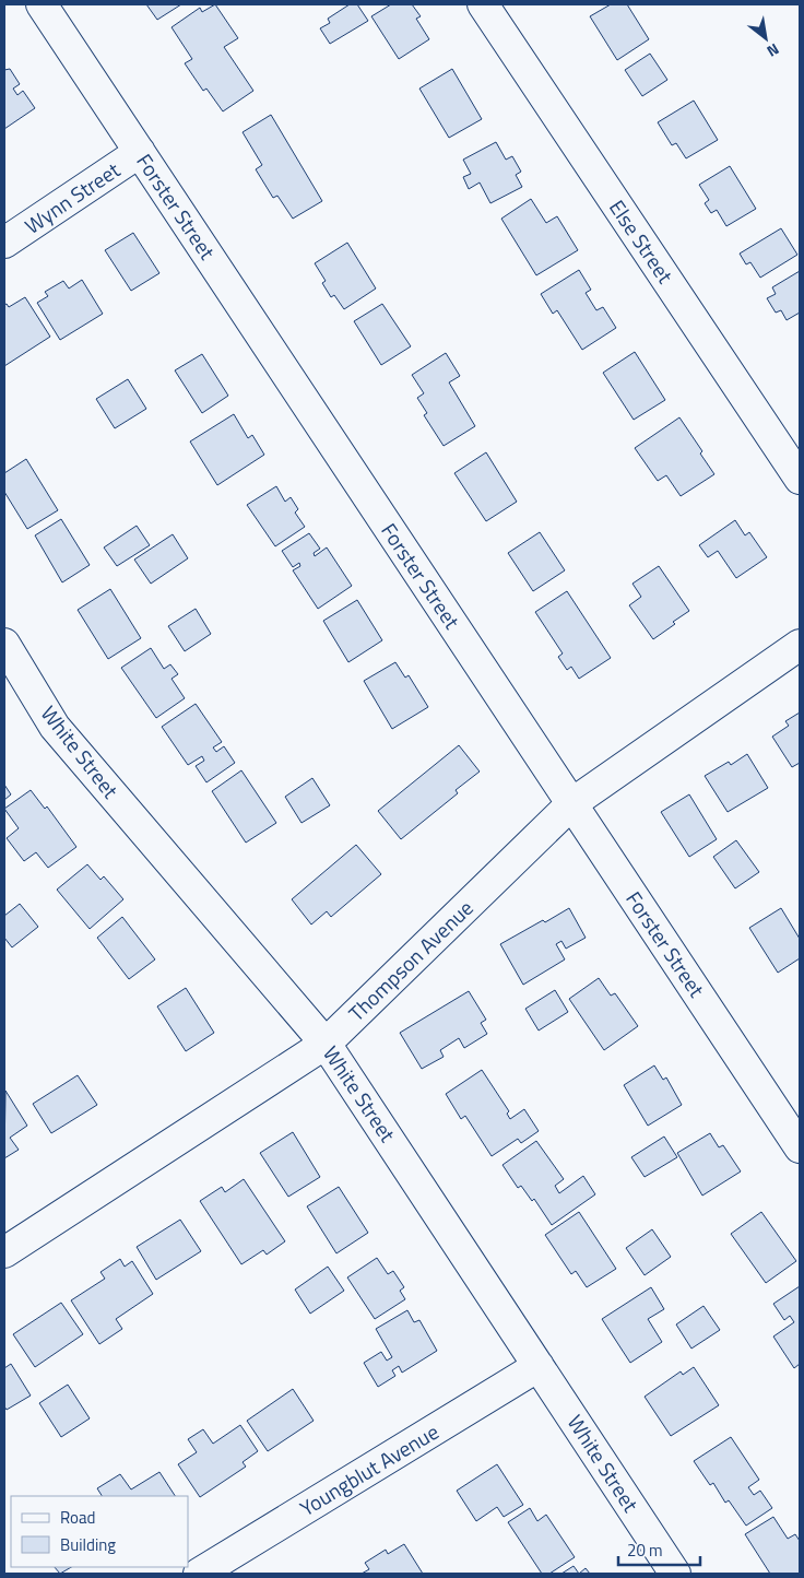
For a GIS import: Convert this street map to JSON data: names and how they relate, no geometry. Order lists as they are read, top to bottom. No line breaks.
{"streets":{"street":["Wynn Street","Forster Street","Else Street","White Street","Thompson Avenue","Youngblut Avenue"]},"crossings":[["Wynn Street","Forster Street"],["Forster Street","Thompson Avenue"],["White Street","Thompson Avenue"],["White Street","Youngblut Avenue"]],"legend":["Road","Building"],"scale_bar":"20 m","north":"bottom right"}
